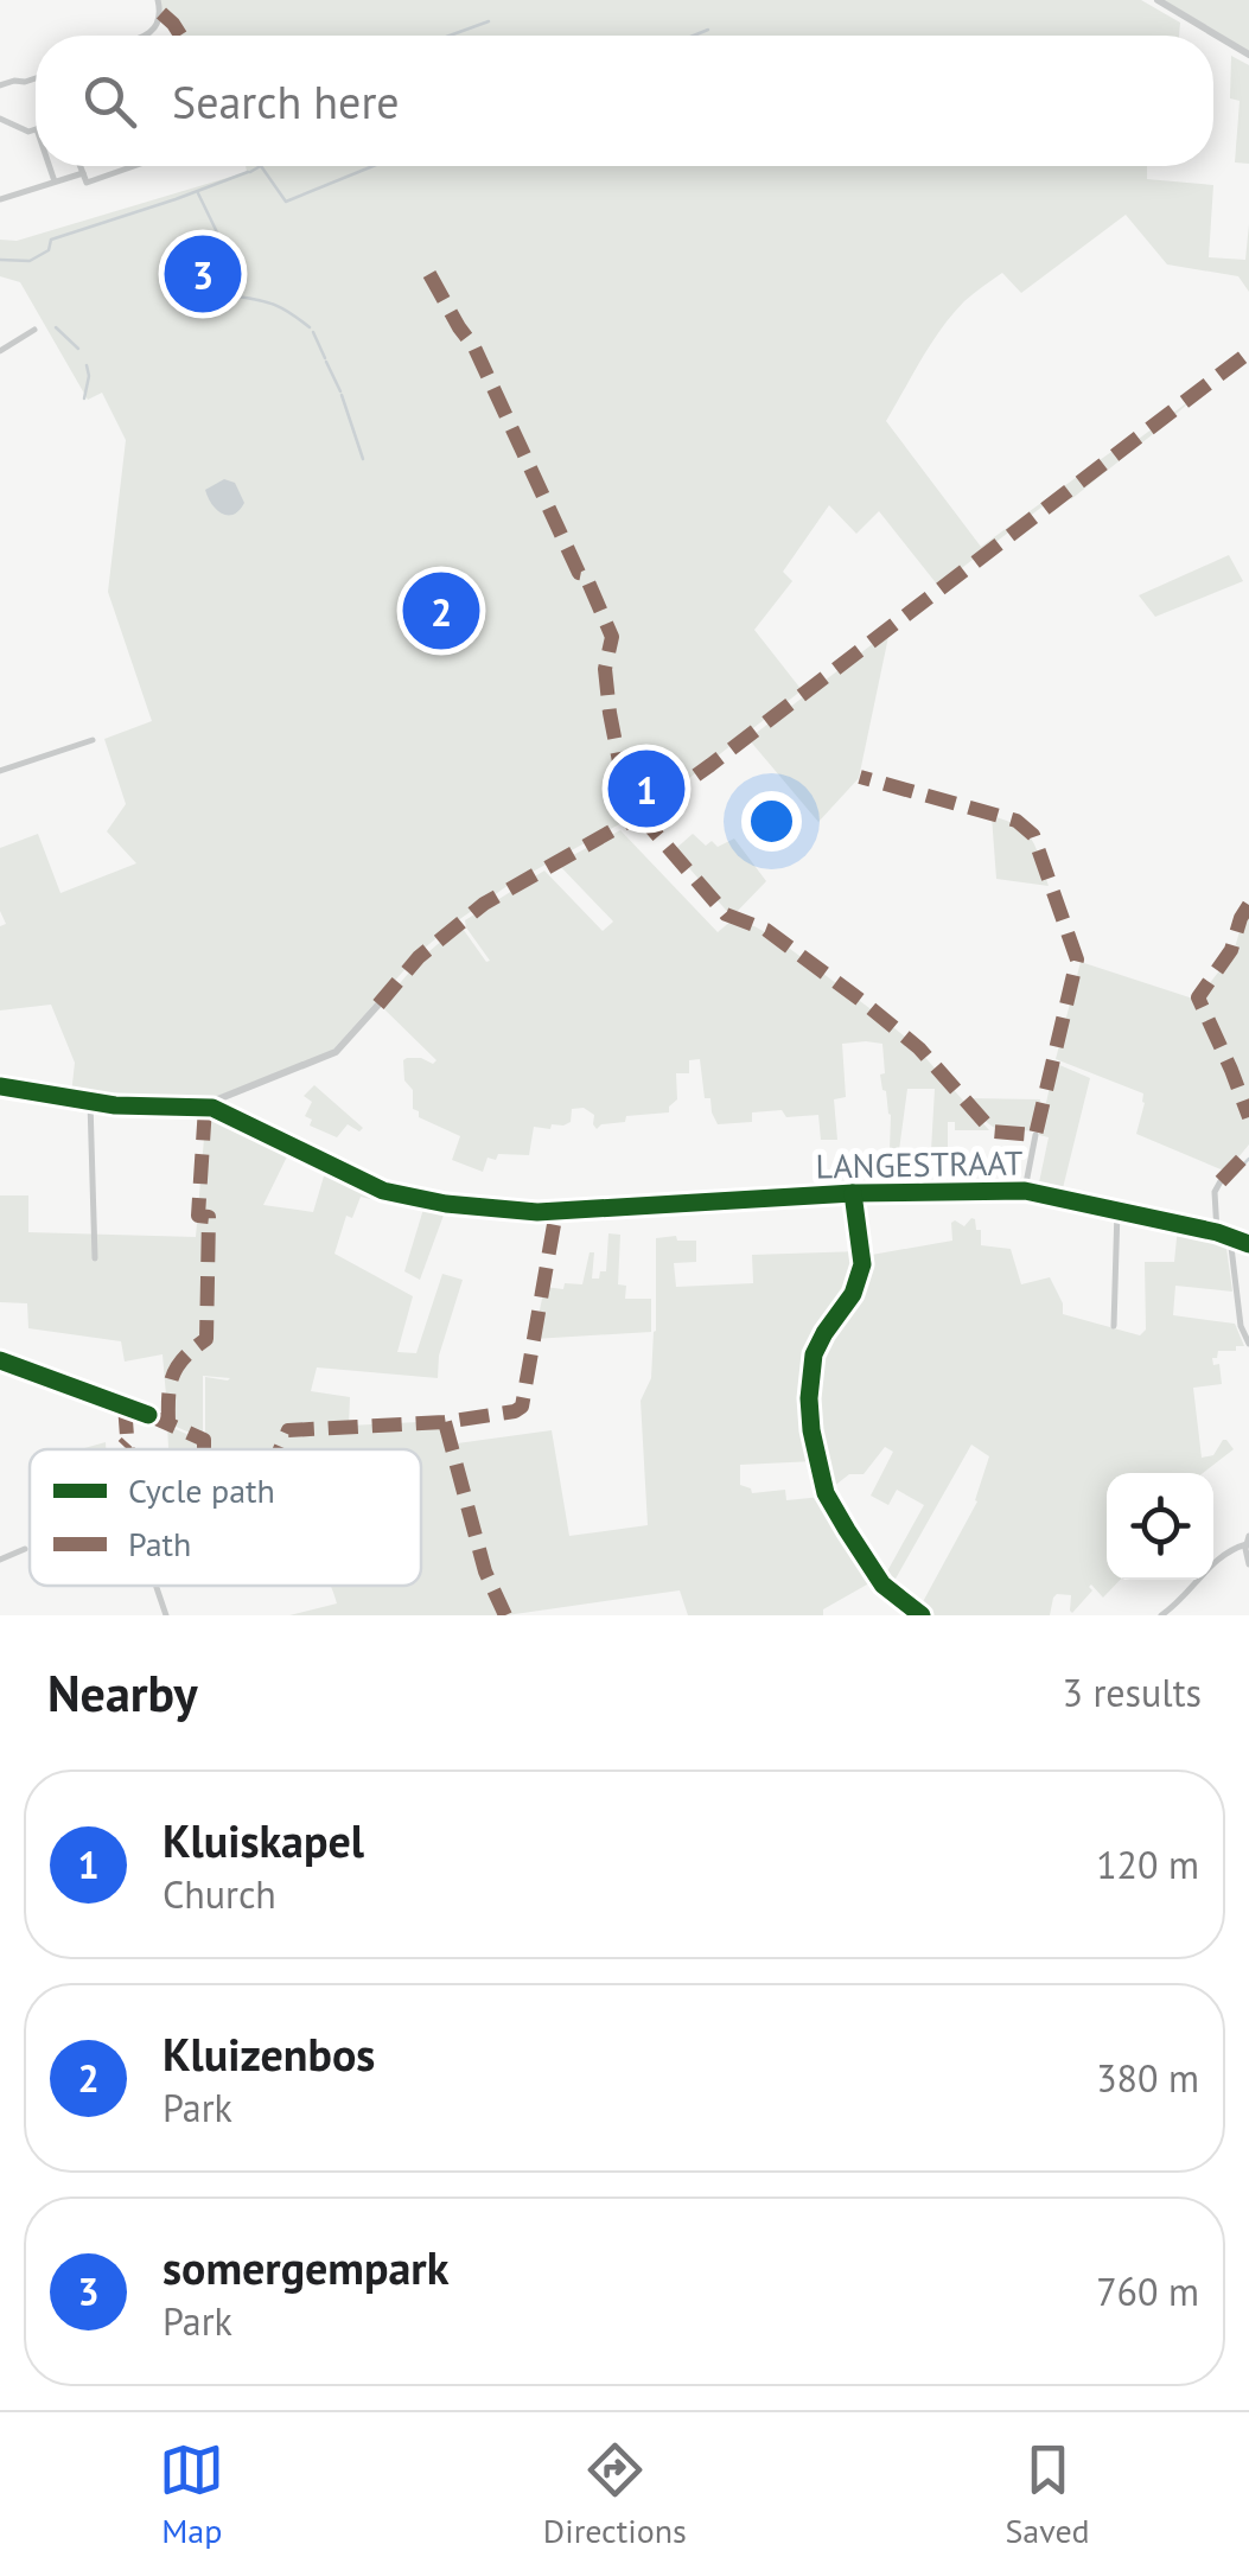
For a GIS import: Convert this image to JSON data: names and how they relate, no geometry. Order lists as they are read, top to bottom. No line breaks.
{"streets":{"street":["LANGESTRAAT"]},"legend":["Cycle path","Path"],"page":{"search":"Search here","pins":["3","2","1"],"heading":["Nearby","3 results"],"list":[{"mark":"1","name":"Kluiskapel","note":"Church","value":"120 m"},{"mark":"2","name":"Kluizenbos","note":"Park","value":"380 m"},{"mark":"3","name":"somergempark","note":"Park","value":"760 m"}],"nav":["Map","Directions","Saved"]}}
